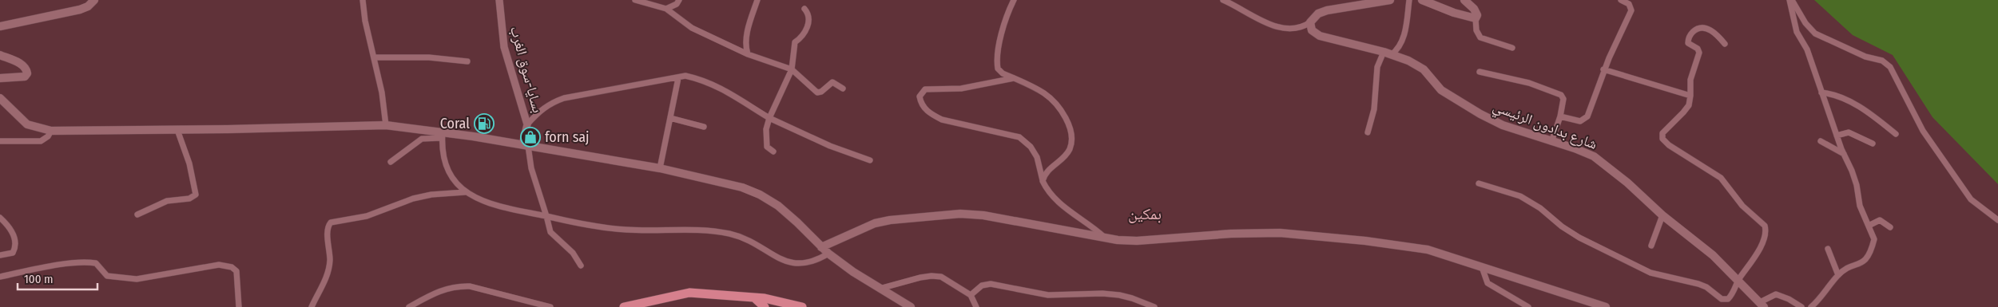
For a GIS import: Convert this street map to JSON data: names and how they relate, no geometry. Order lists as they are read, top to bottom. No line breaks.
{"streets":{"main road":["شارع بدادون الرئيسي"],"street":["بسايا-سوق الغرب"]},"districts":["بمكين"],"places":{"fuel station":["Coral"],"shop":["forn saj"]},"scale_bar":"100 m"}
